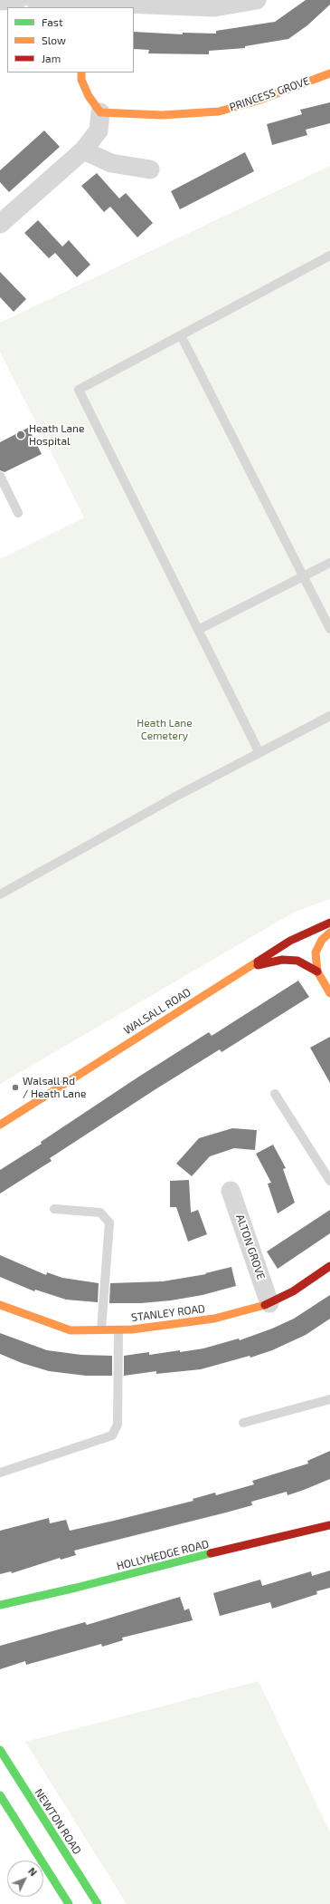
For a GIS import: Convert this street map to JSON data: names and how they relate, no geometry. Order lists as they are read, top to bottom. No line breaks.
{"streets":{"main road":["PRINCESS GROVE","WALSALL ROAD","STANLEY ROAD","HOLLYHEDGE ROAD","NEWTON ROAD"],"street":["ALTON GROVE"]},"crossings":[["ALTON GROVE","STANLEY ROAD"]],"parks":["Heath Lane Cemetery"],"places":["Heath Lane Hospital","Walsall Rd / Heath Lane"],"legend":["Fast","Slow","Jam"],"north":"top right"}
